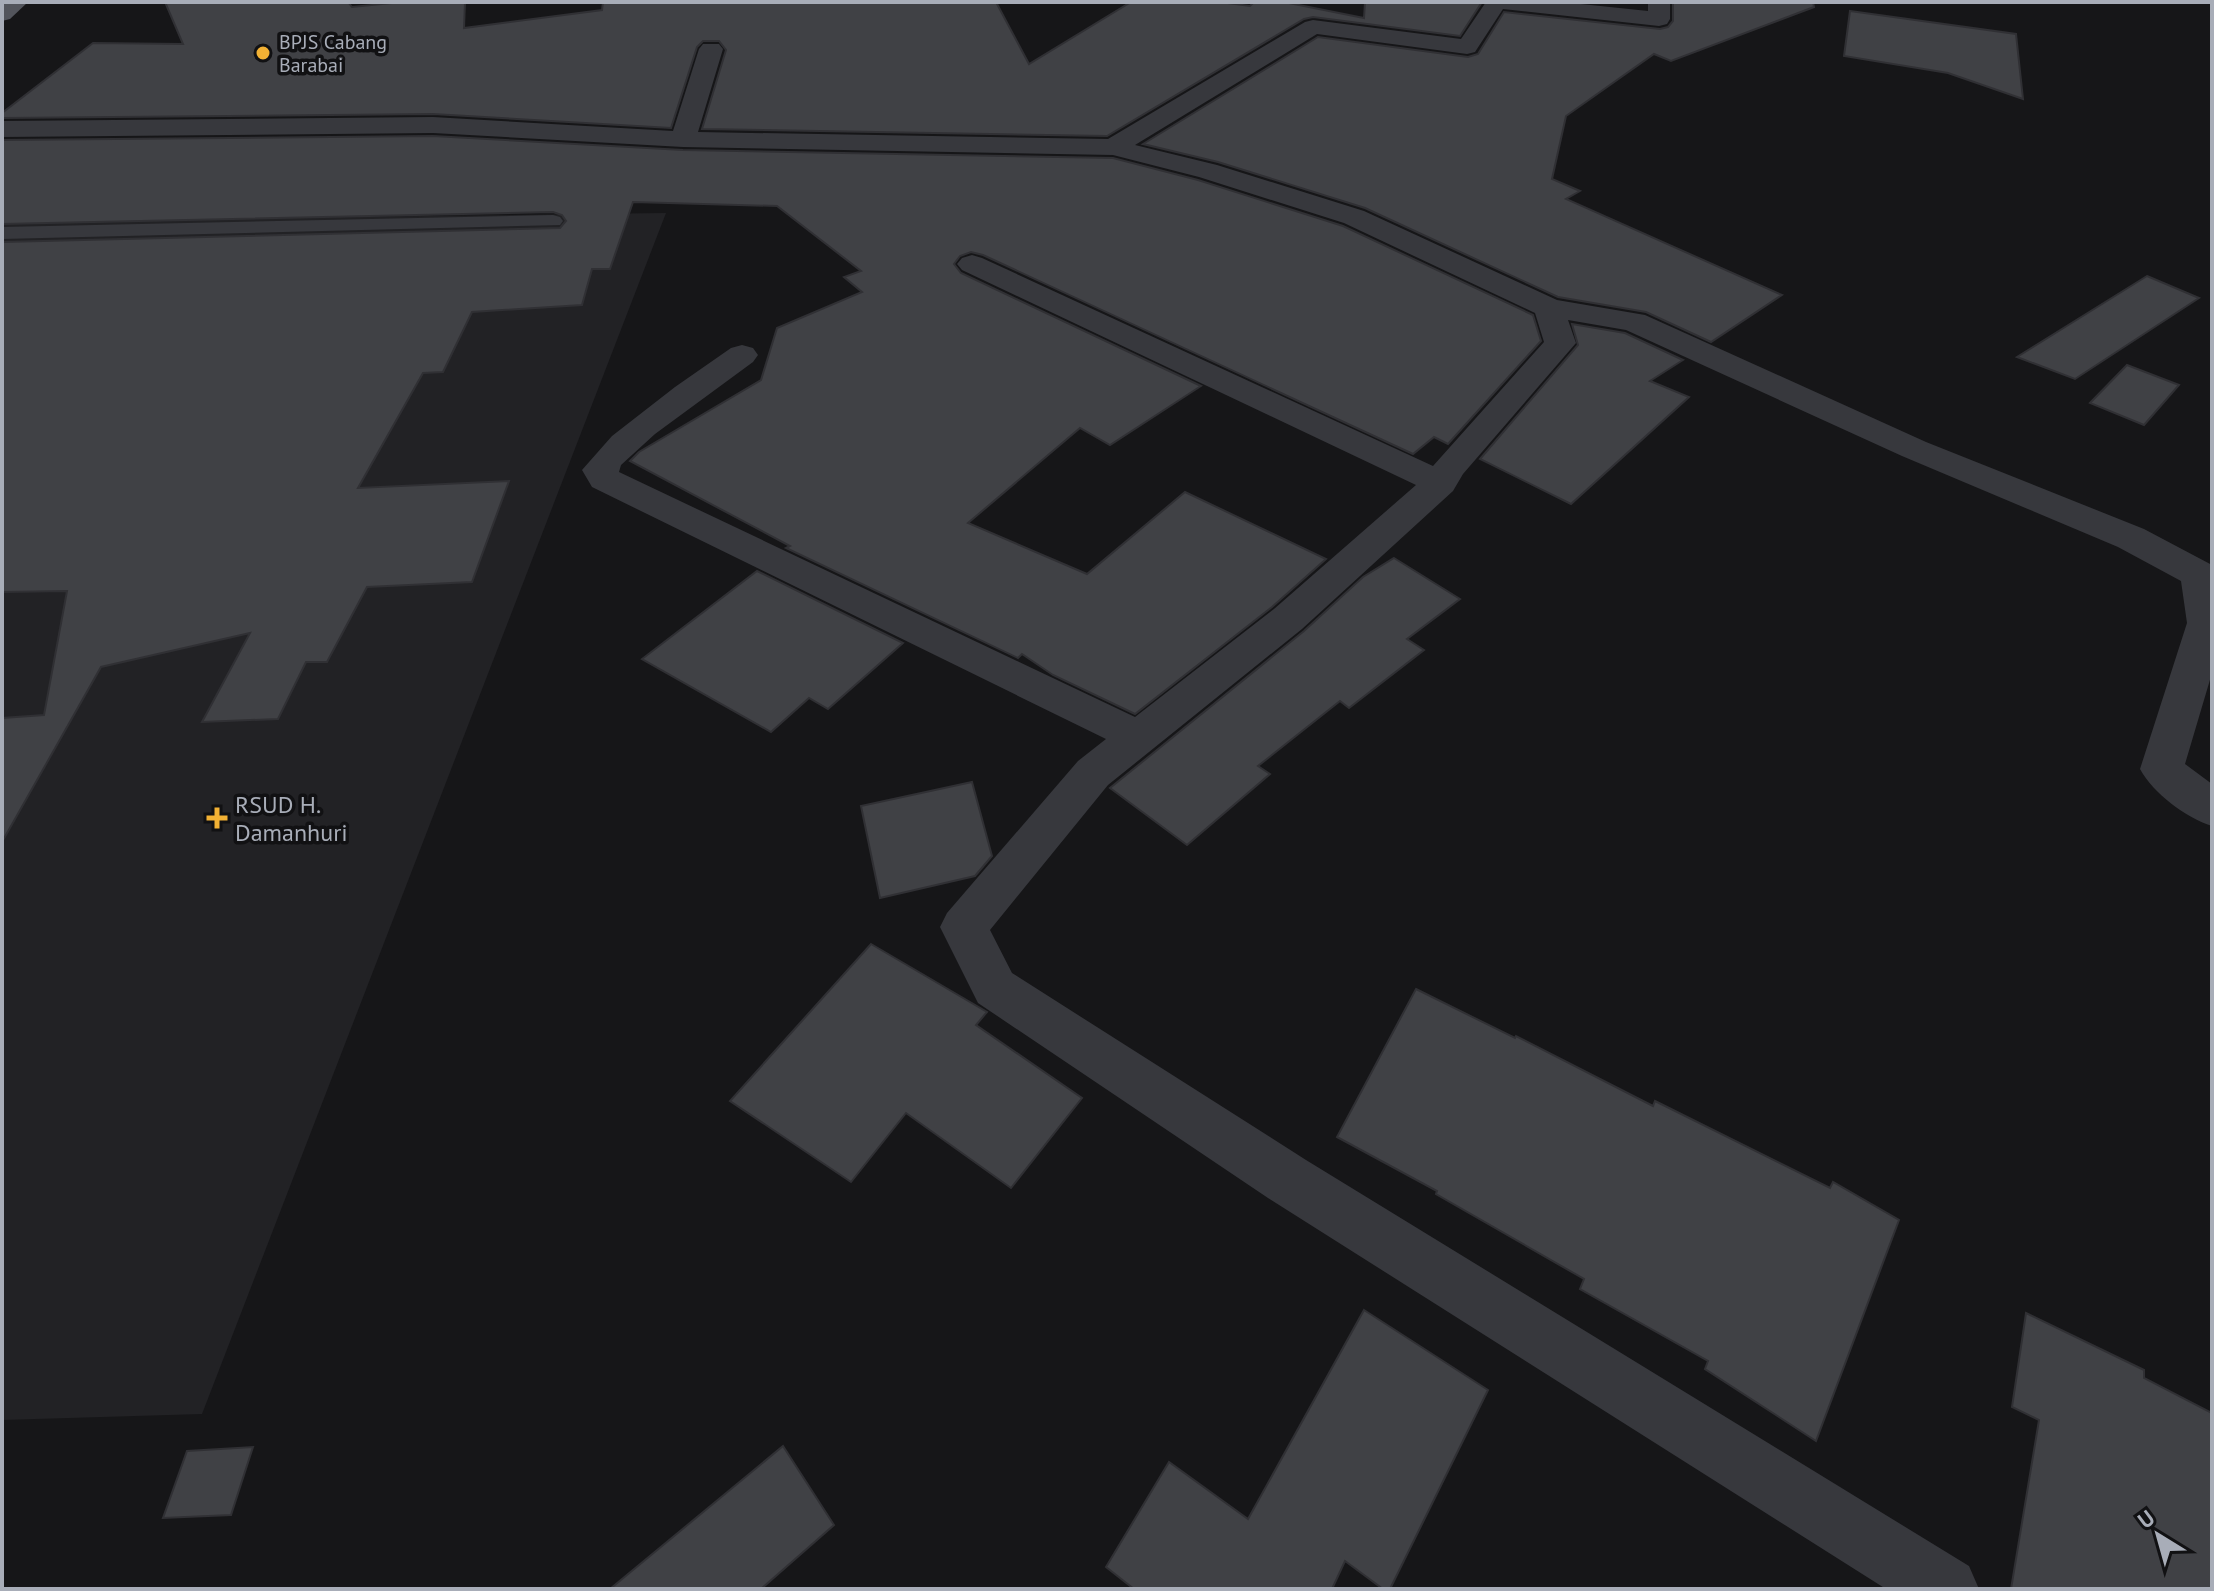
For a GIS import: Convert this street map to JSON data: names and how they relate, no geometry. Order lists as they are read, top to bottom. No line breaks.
{"places":{"other":["BPJS Cabang Barabai"],"health":["RSUD H. Damanhuri"]},"north":"top left"}
